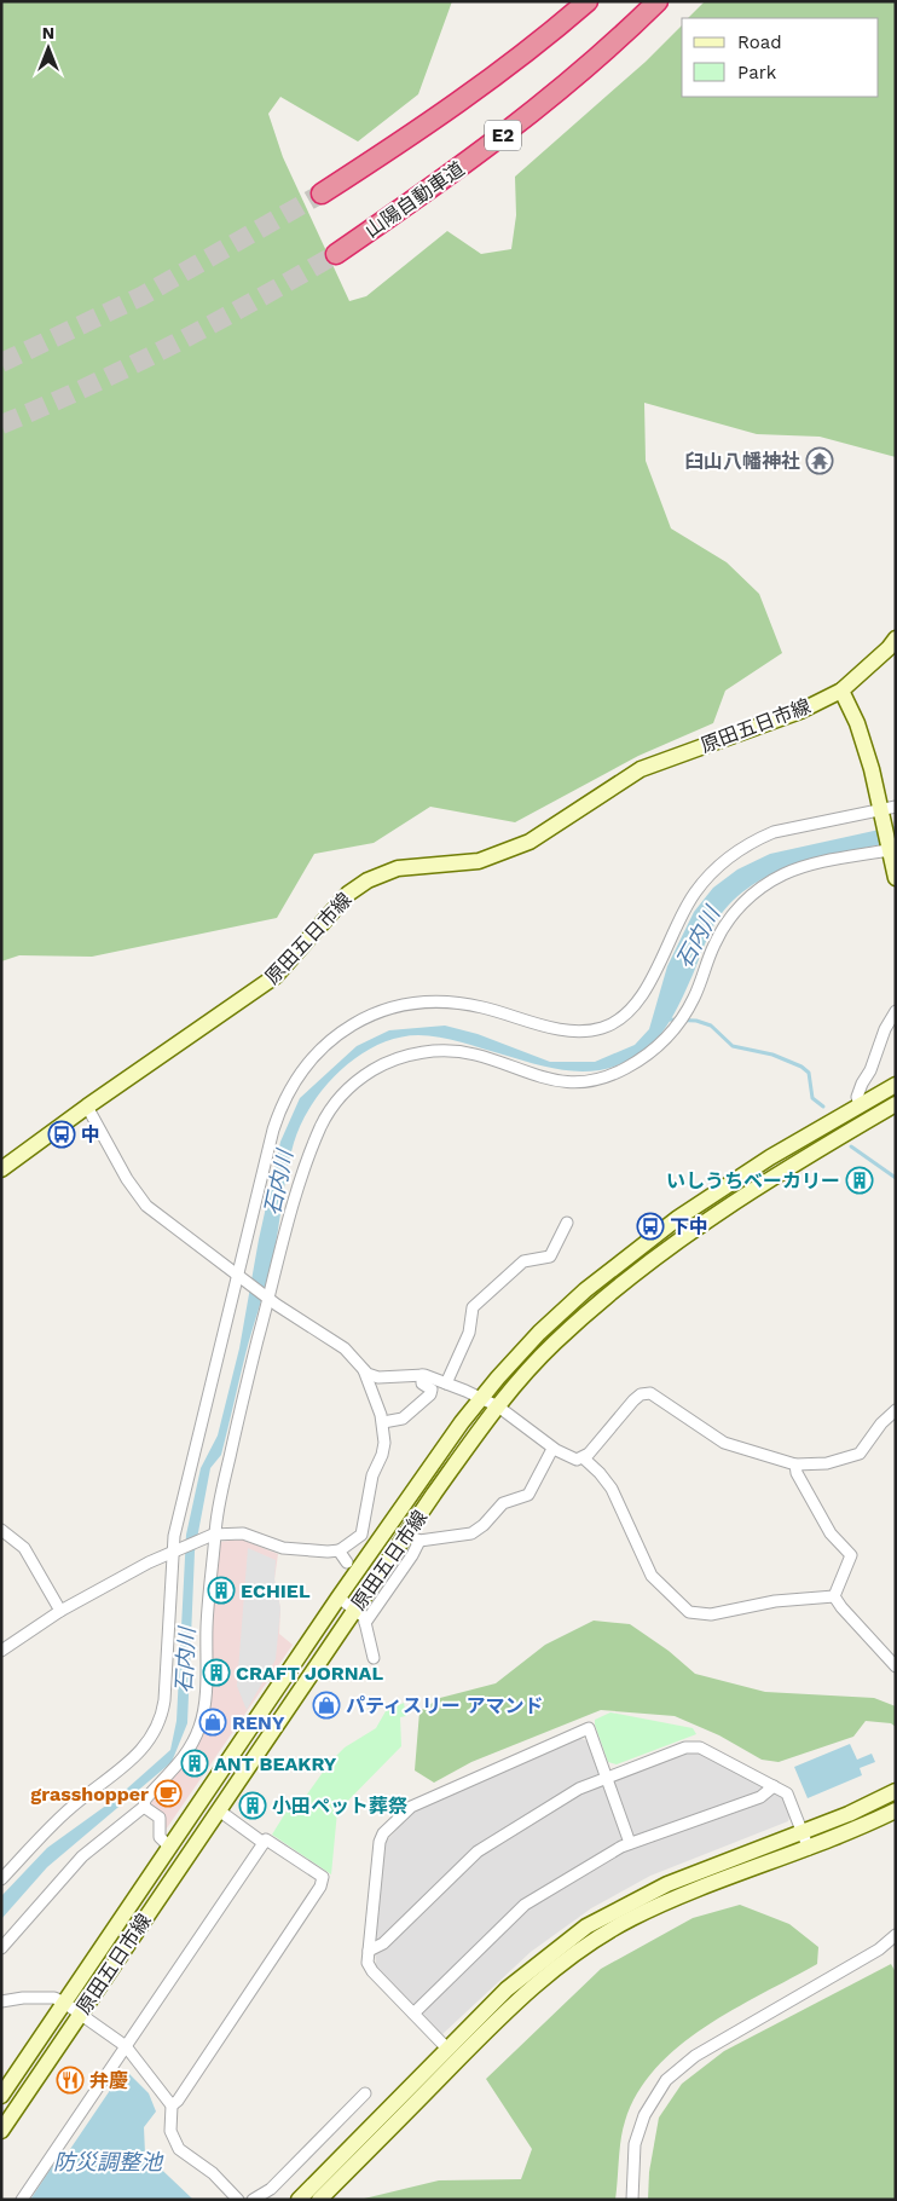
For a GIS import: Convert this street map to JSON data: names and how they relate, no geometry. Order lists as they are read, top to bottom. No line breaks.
{"streets":{"highway":["E2","山陽自動車道"],"main road":["原田五日市線"]},"water":["石内川","防災調整池"],"places":{"temple":["臼山八幡神社"],"bus stop":["中","下中"],"building":["いしうちベーカリー","ECHIEL","CRAFT JORNAL","ANT BEAKRY","小田ペット葬祭"],"shop":["パティスリー アマンド","RENY"],"cafe":["grasshopper"],"restaurant":["弁慶"]},"legend":["Road","Park"],"north":"top"}
